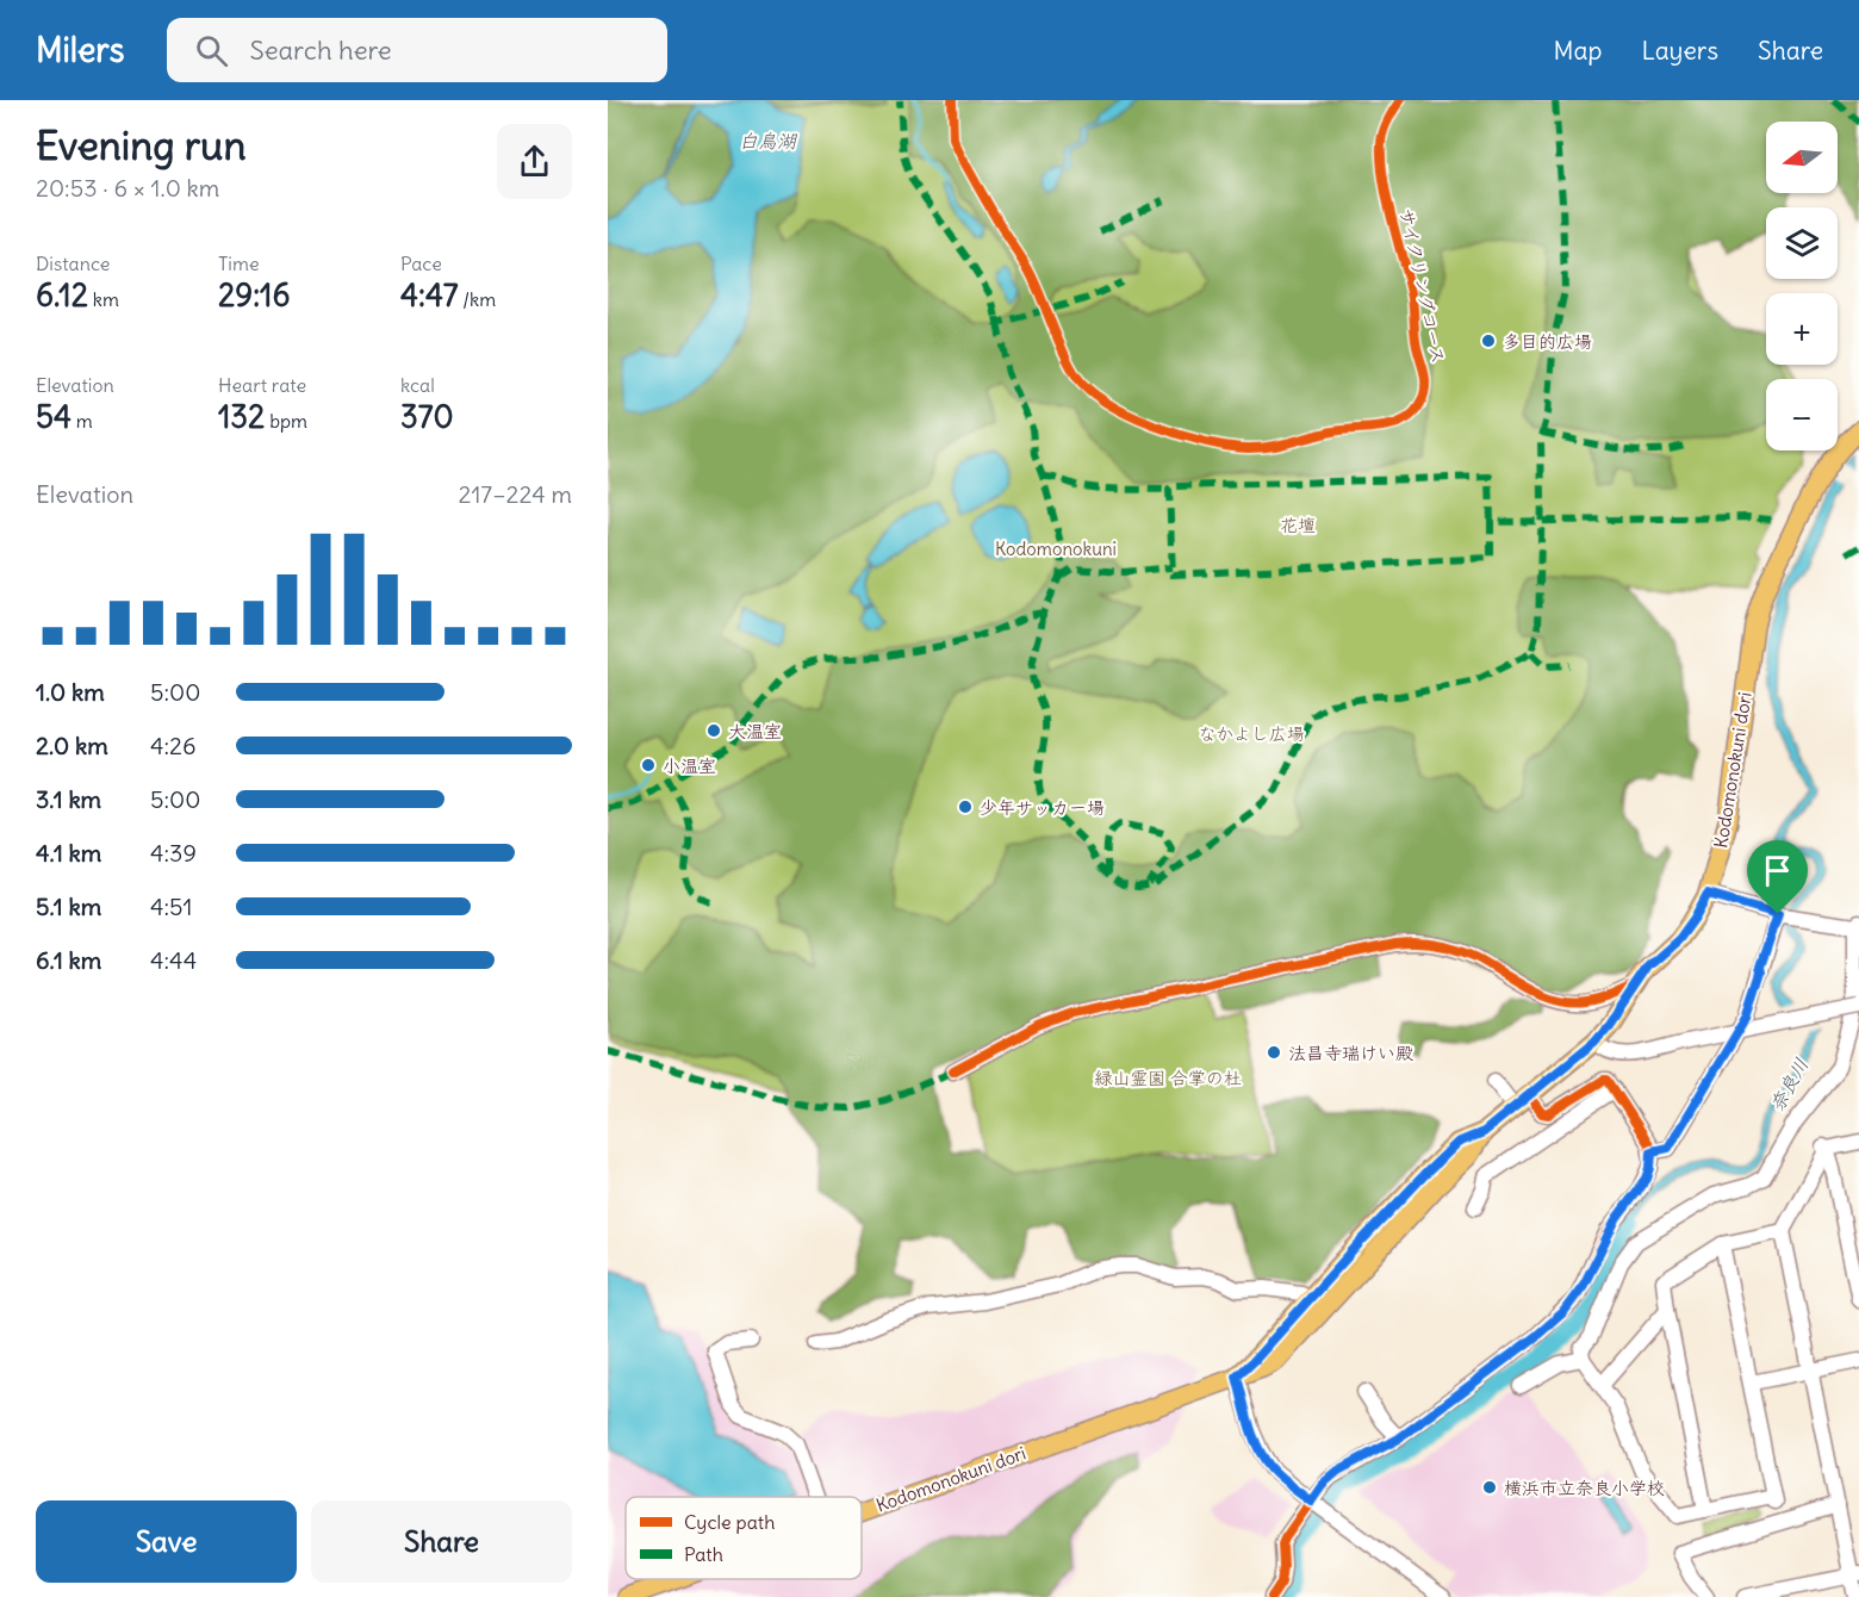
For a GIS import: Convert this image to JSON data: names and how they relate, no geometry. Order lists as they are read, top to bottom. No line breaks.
{"streets":{"main road":["Kodomonokuni dori"],"cycle path":["サイクリングコース"]},"water":["白鳥湖","奈良川"],"parks":["花壇","Kodomonokuni","なかよし広場","緑山霊園 合掌の杜"],"places":["多目的広場","大温室","小温室","少年サッカー場","法昌寺瑞けい殿","横浜市立奈良小学校"],"legend":["Cycle path","Path"],"north":"left","page":{"header":"Milers","search":"Search here","nav":["Map","Layers","Share"],"heading":["Evening run","20:53 · 6 × 1.0 km"],"map_buttons":["+","−"],"stats":[["Distance","6.12 km"],["Time","29:16"],["Pace","4:47 /km"],["Elevation","54 m"],["Heart rate","132 bpm"],["kcal","370"]],"chart":["Elevation","217–224 m"],"list":[{"name":"1.0 km","note":"5:00"},{"name":"2.0 km","note":"4:26"},{"name":"3.1 km","note":"5:00"},{"name":"4.1 km","note":"4:39"},{"name":"5.1 km","note":"4:51"},{"name":"6.1 km","note":"4:44"}],"buttons":["Save","Share"]}}
